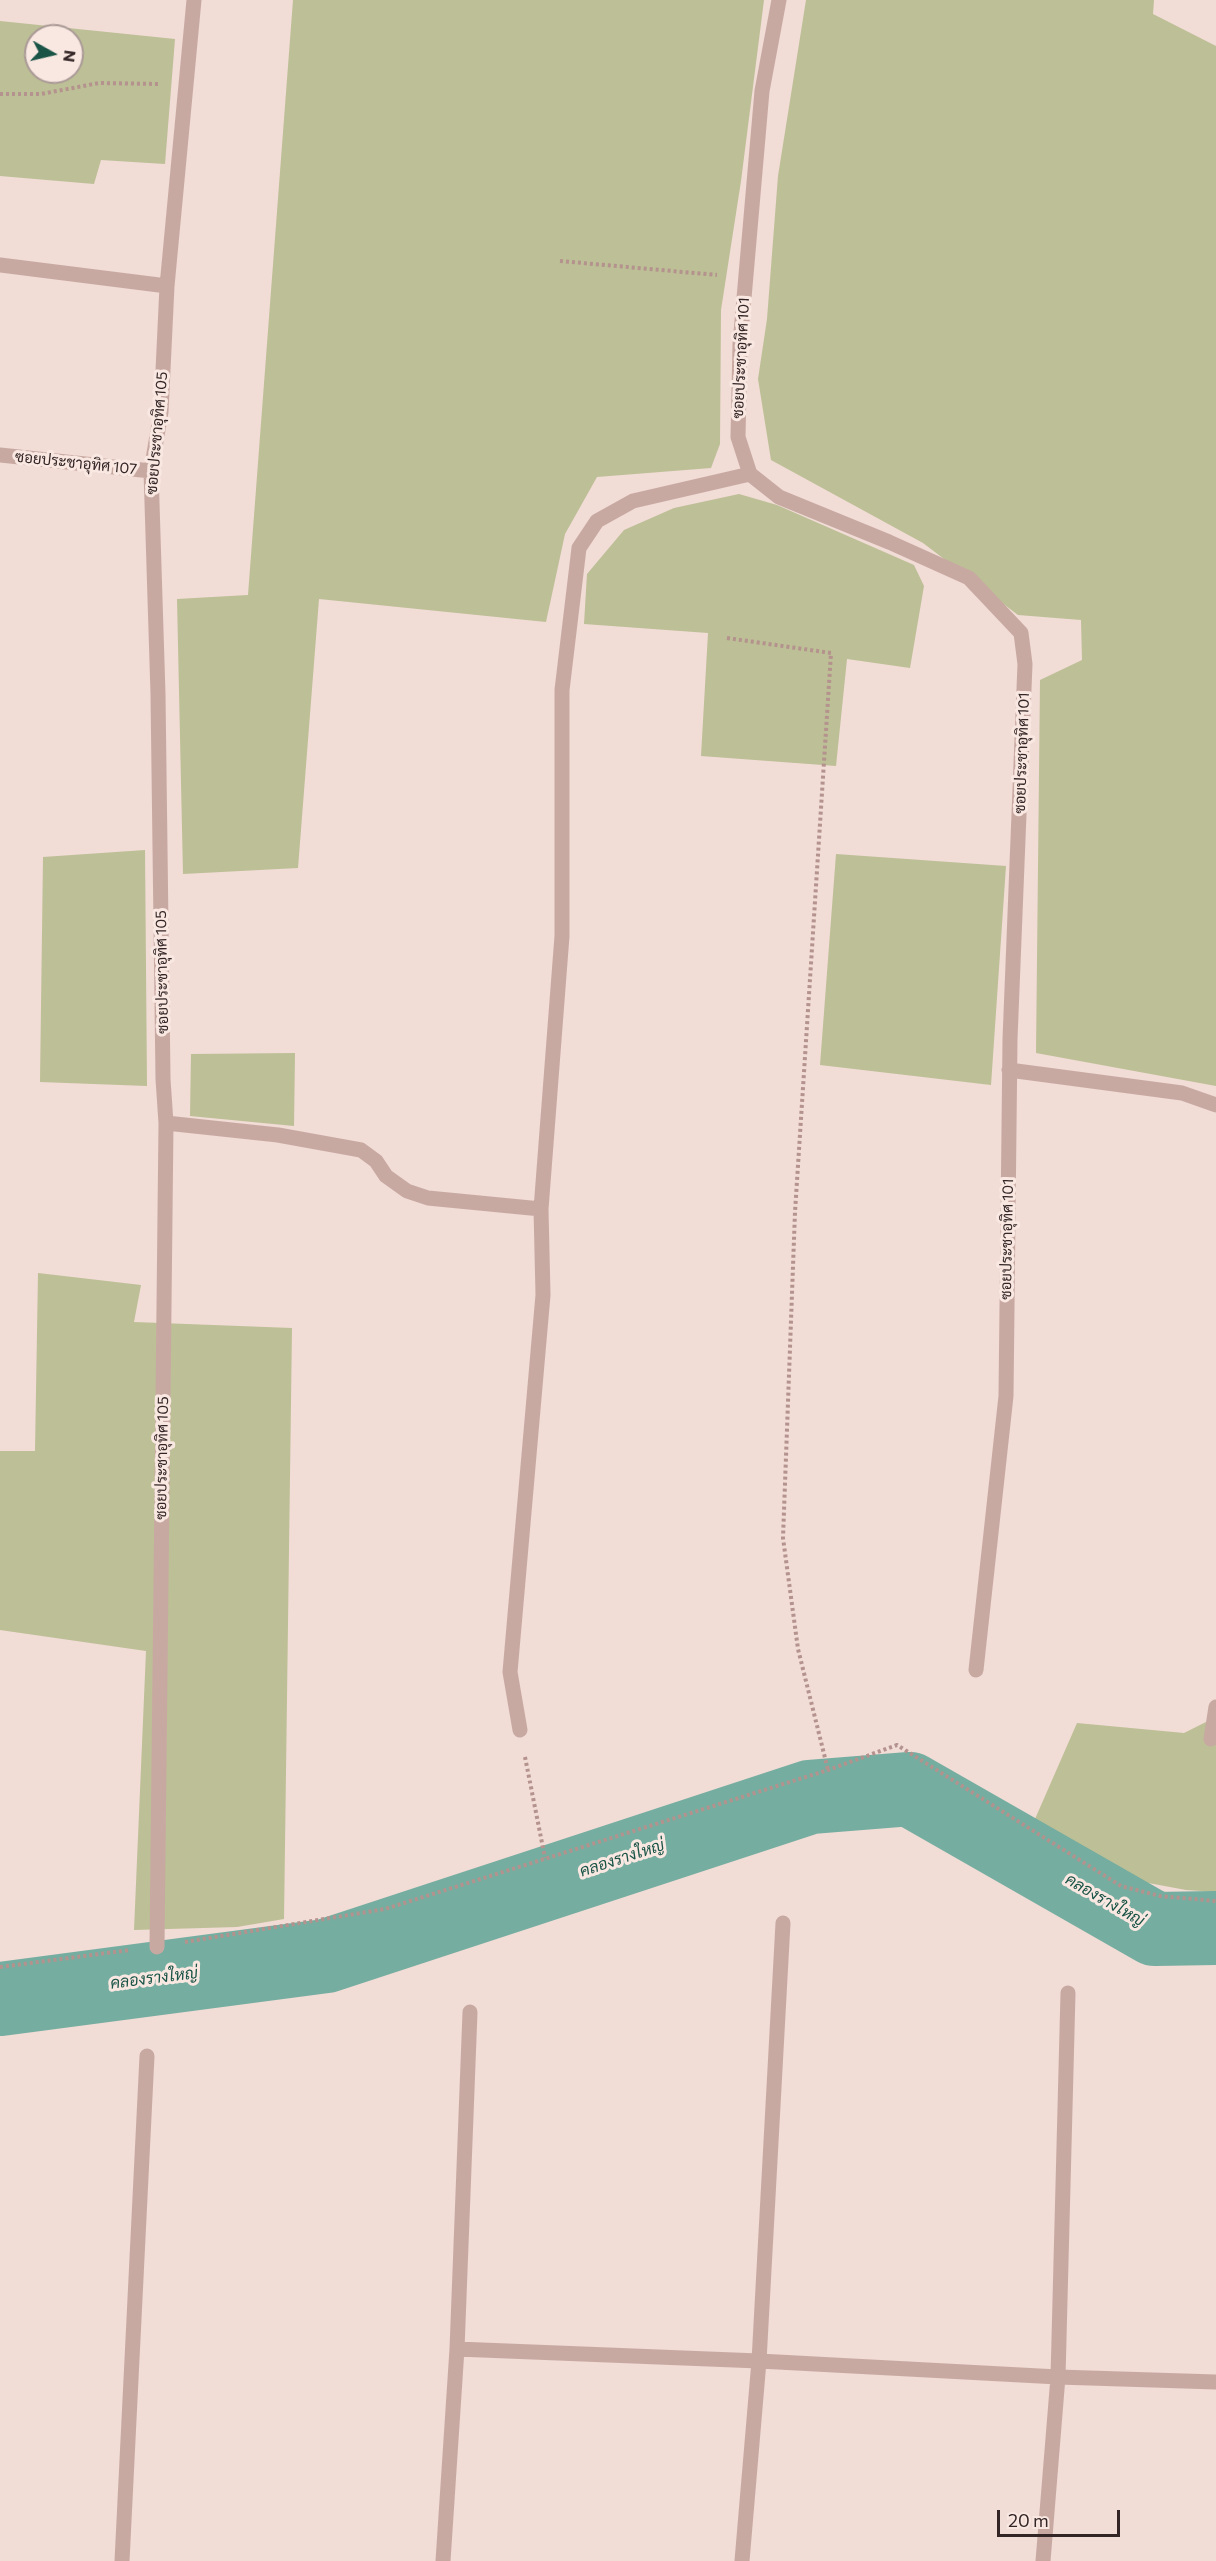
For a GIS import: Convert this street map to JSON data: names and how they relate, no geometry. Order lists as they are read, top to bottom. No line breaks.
{"streets":{"street":["ซอยประชาอุทิศ 101","ซอยประชาอุทิศ 105","ซอยประชาอุทิศ 107"]},"crossings":[["ซอยประชาอุทิศ 105","ซอยประชาอุทิศ 107"]],"water":["คลองรางใหญ่"],"scale_bar":"20 m","north":"right"}
